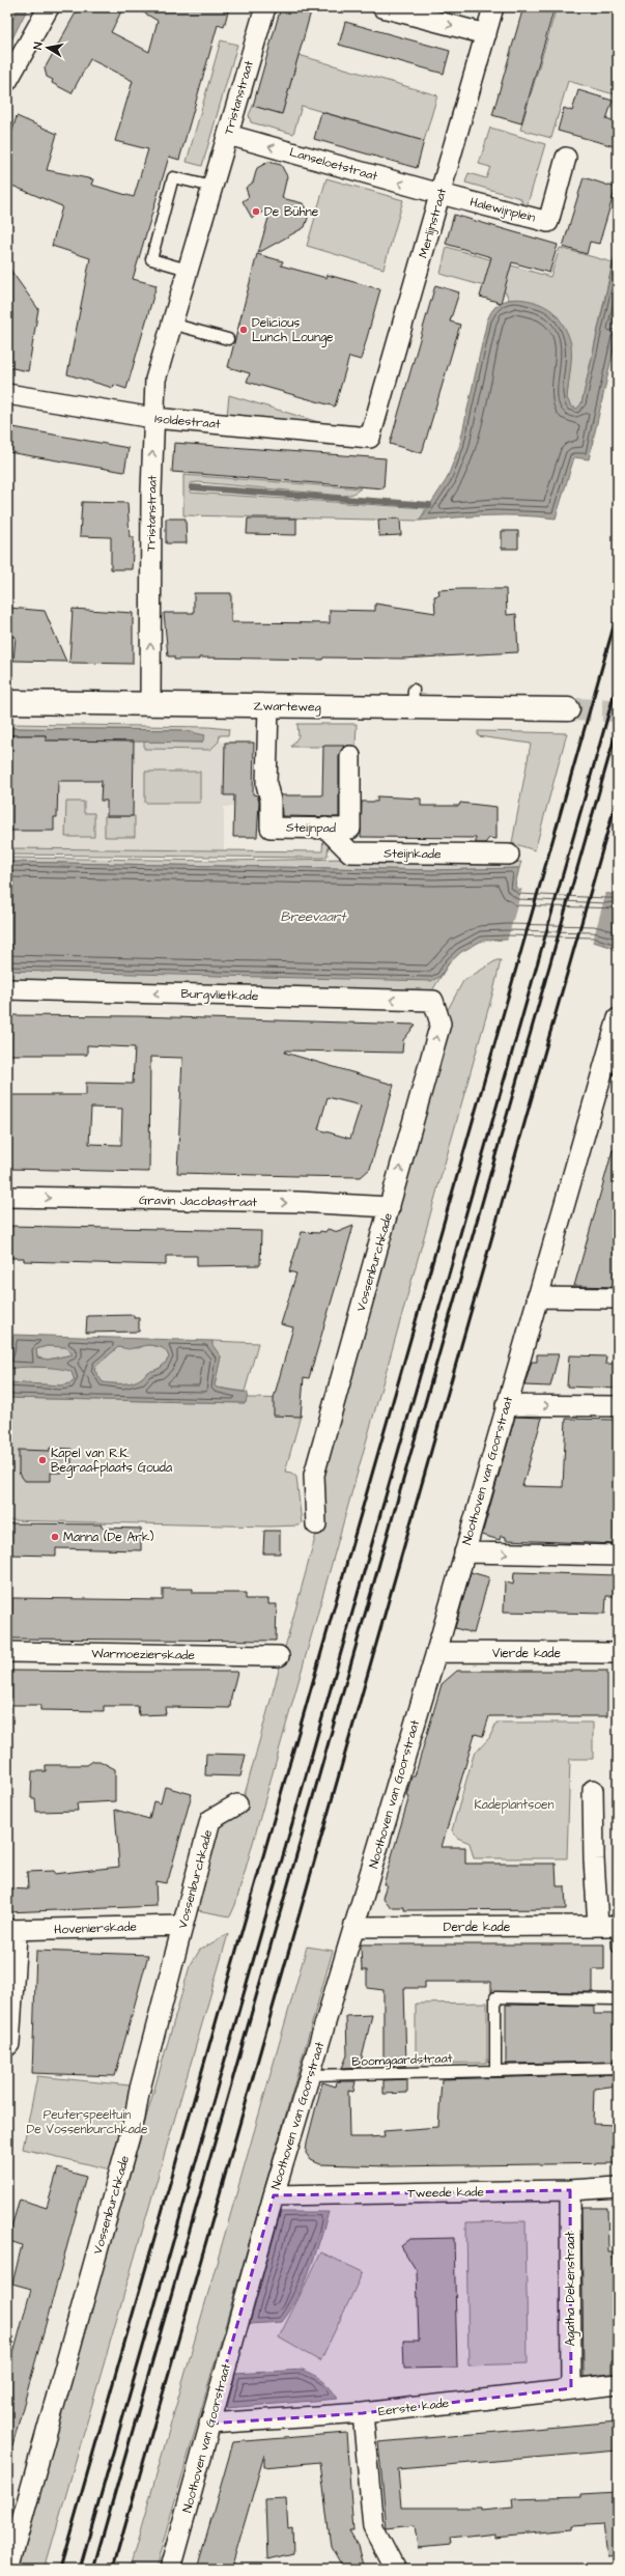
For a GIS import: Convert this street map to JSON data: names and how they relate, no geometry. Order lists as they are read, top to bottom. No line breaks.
{"streets":{"main road":["Zwarteweg"],"street":["Tristanstraat","Lanseloetstraat","Halewijnplein","Merlijnstraat","Isoldestraat","Steijnpad","Steijnkade","Burgvlietkade","Gravin Jacobastraat","Vossenburchkade","Noothoven van Goorstraat","Vierde kade","Warmoezierskade","Derde kade","Hovenierskade","Tweede kade","Agatha Dekenstraat","Eerste kade"],"lane":["Boomgaardstraat"]},"crossings":[["Tristanstraat","Lanseloetstraat"],["Tristanstraat","Isoldestraat"],["Tristanstraat","Zwarteweg"],["Lanseloetstraat","Halewijnplein"],["Lanseloetstraat","Merlijnstraat"],["Halewijnplein","Merlijnstraat"],["Merlijnstraat","Isoldestraat"],["Zwarteweg","Steijnpad"],["Steijnpad","Steijnkade"],["Burgvlietkade","Vossenburchkade"],["Gravin Jacobastraat","Vossenburchkade"],["Vossenburchkade","Hovenierskade"],["Noothoven van Goorstraat","Vierde kade"],["Noothoven van Goorstraat","Derde kade"],["Noothoven van Goorstraat","Boomgaardstraat"],["Noothoven van Goorstraat","Tweede kade"],["Noothoven van Goorstraat","Eerste kade"],["Tweede kade","Agatha Dekenstraat"],["Agatha Dekenstraat","Eerste kade"]],"one_way":["Tristanstraat","Burgvlietkade","Gravin Jacobastraat"],"water":["Breevaart"],"parks":["Kadeplantsoen","Peuterspeeltuin De Vossenburchkade"],"places":["De Bühne","Delicious Lunch Lounge","Kapel van R.K. Begraafplaats Gouda","Manna (De Ark)"],"north":"left"}
